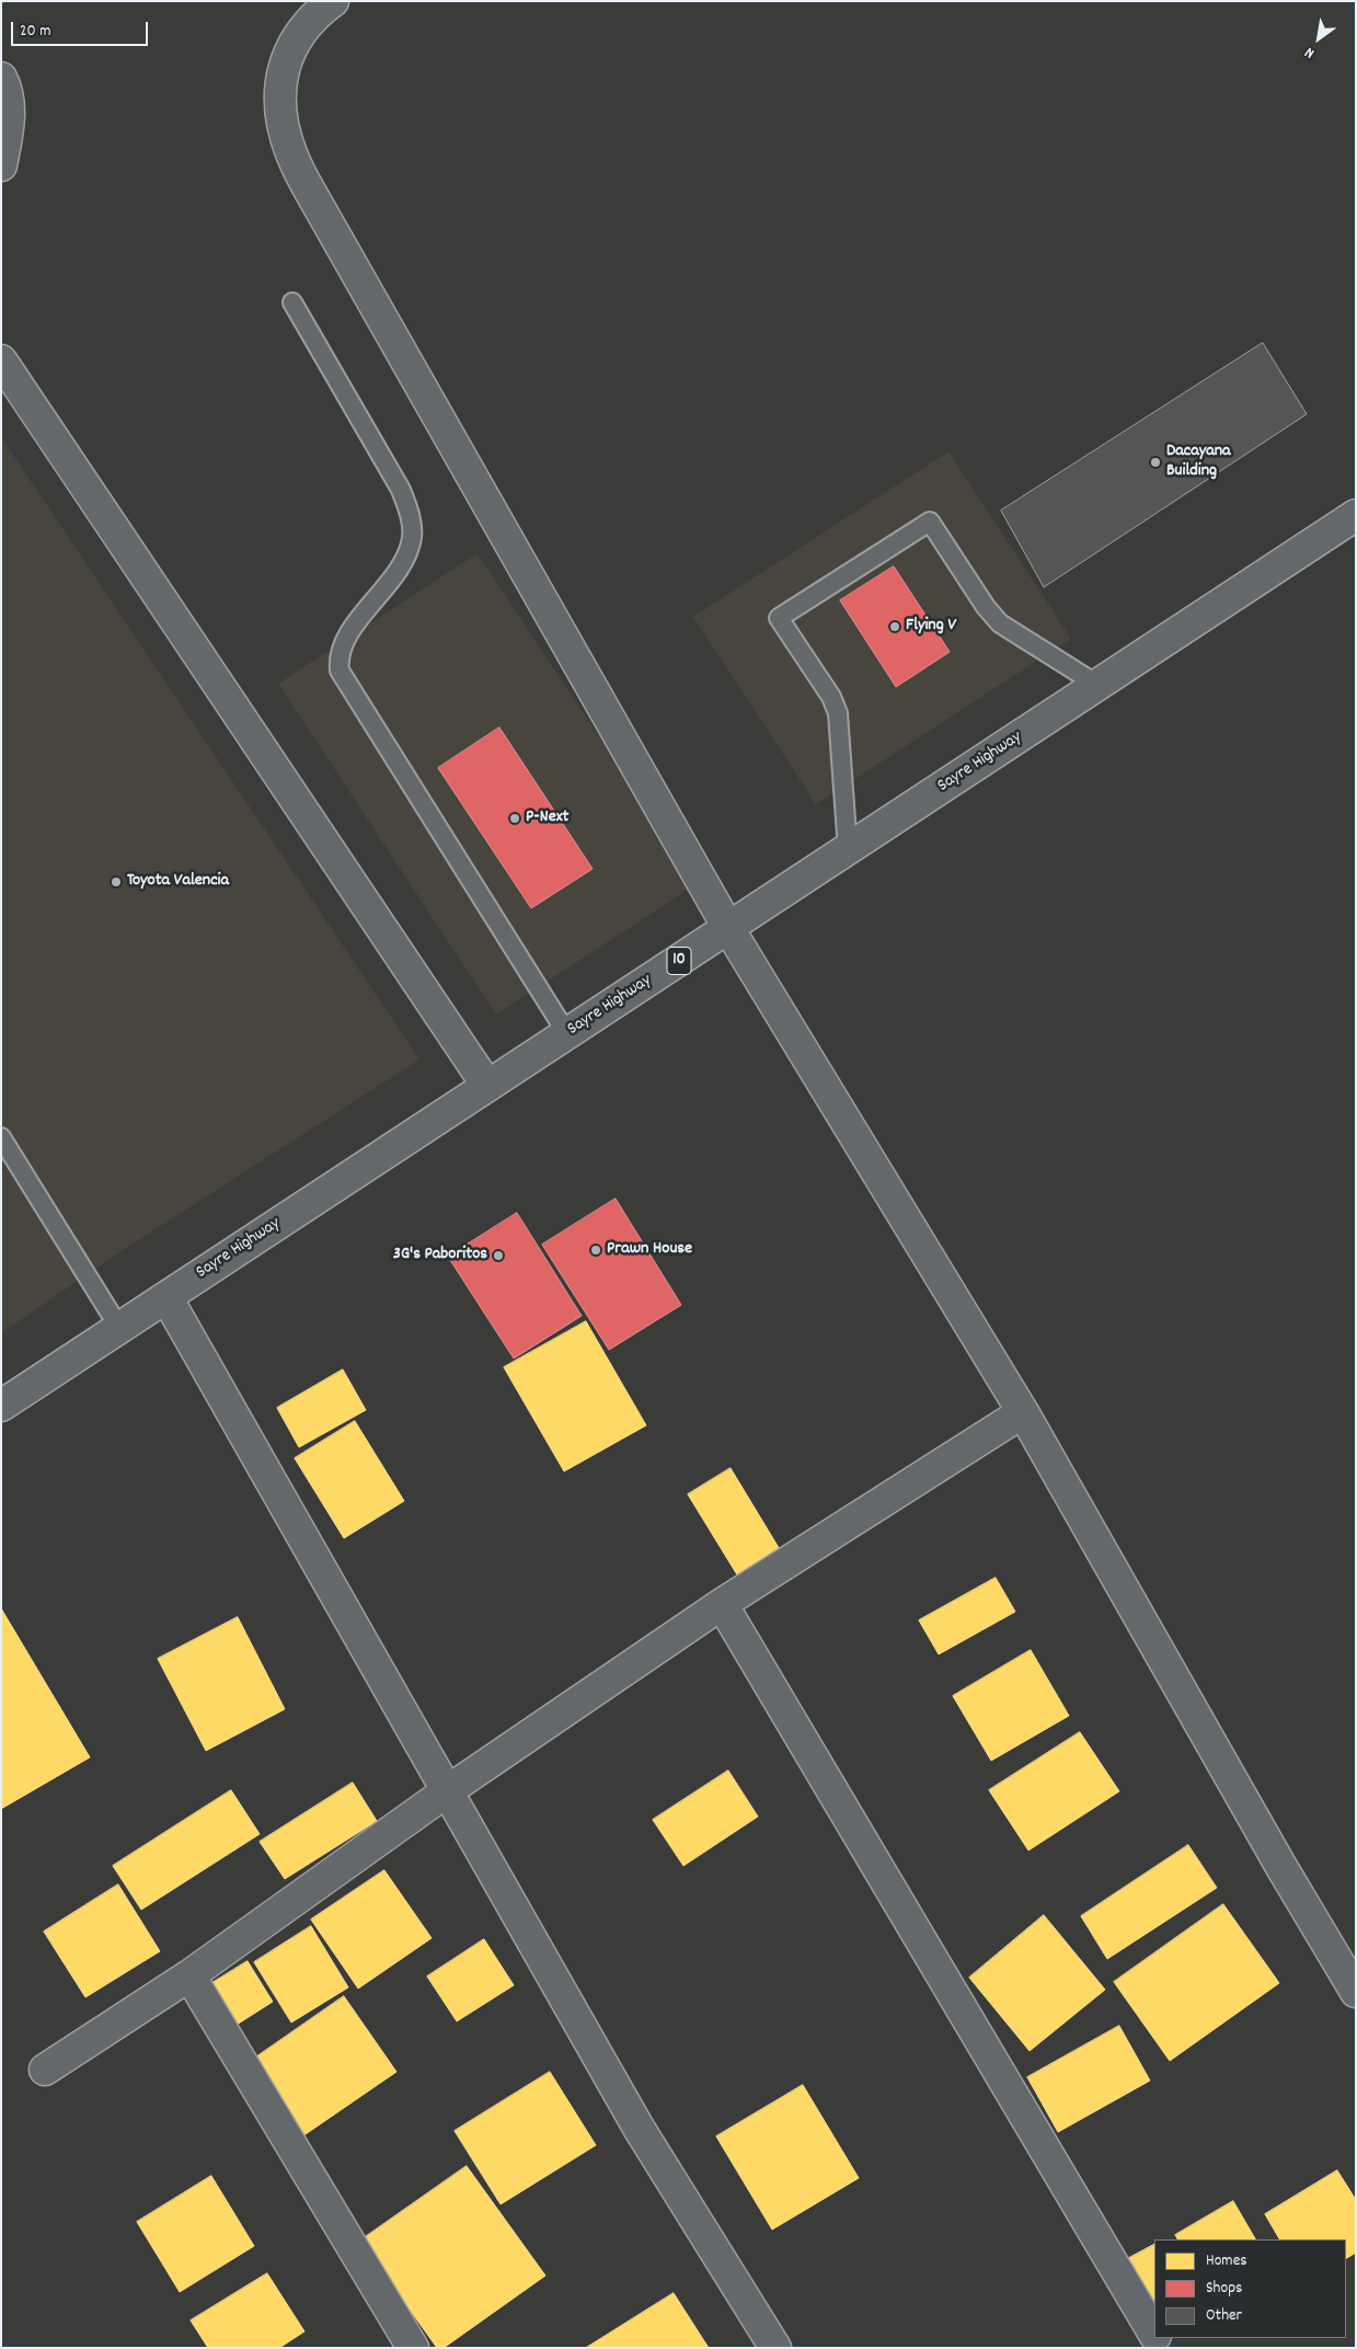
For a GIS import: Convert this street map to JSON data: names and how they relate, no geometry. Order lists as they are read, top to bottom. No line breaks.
{"streets":{"main road":["Sayre Highway","10"]},"places":["Dacayana Building","Flying V","P-Next","Toyota Valencia","Prawn House","3G's Paboritos"],"legend":["Homes","Shops","Other"],"scale_bar":"20 m","north":"bottom left"}
